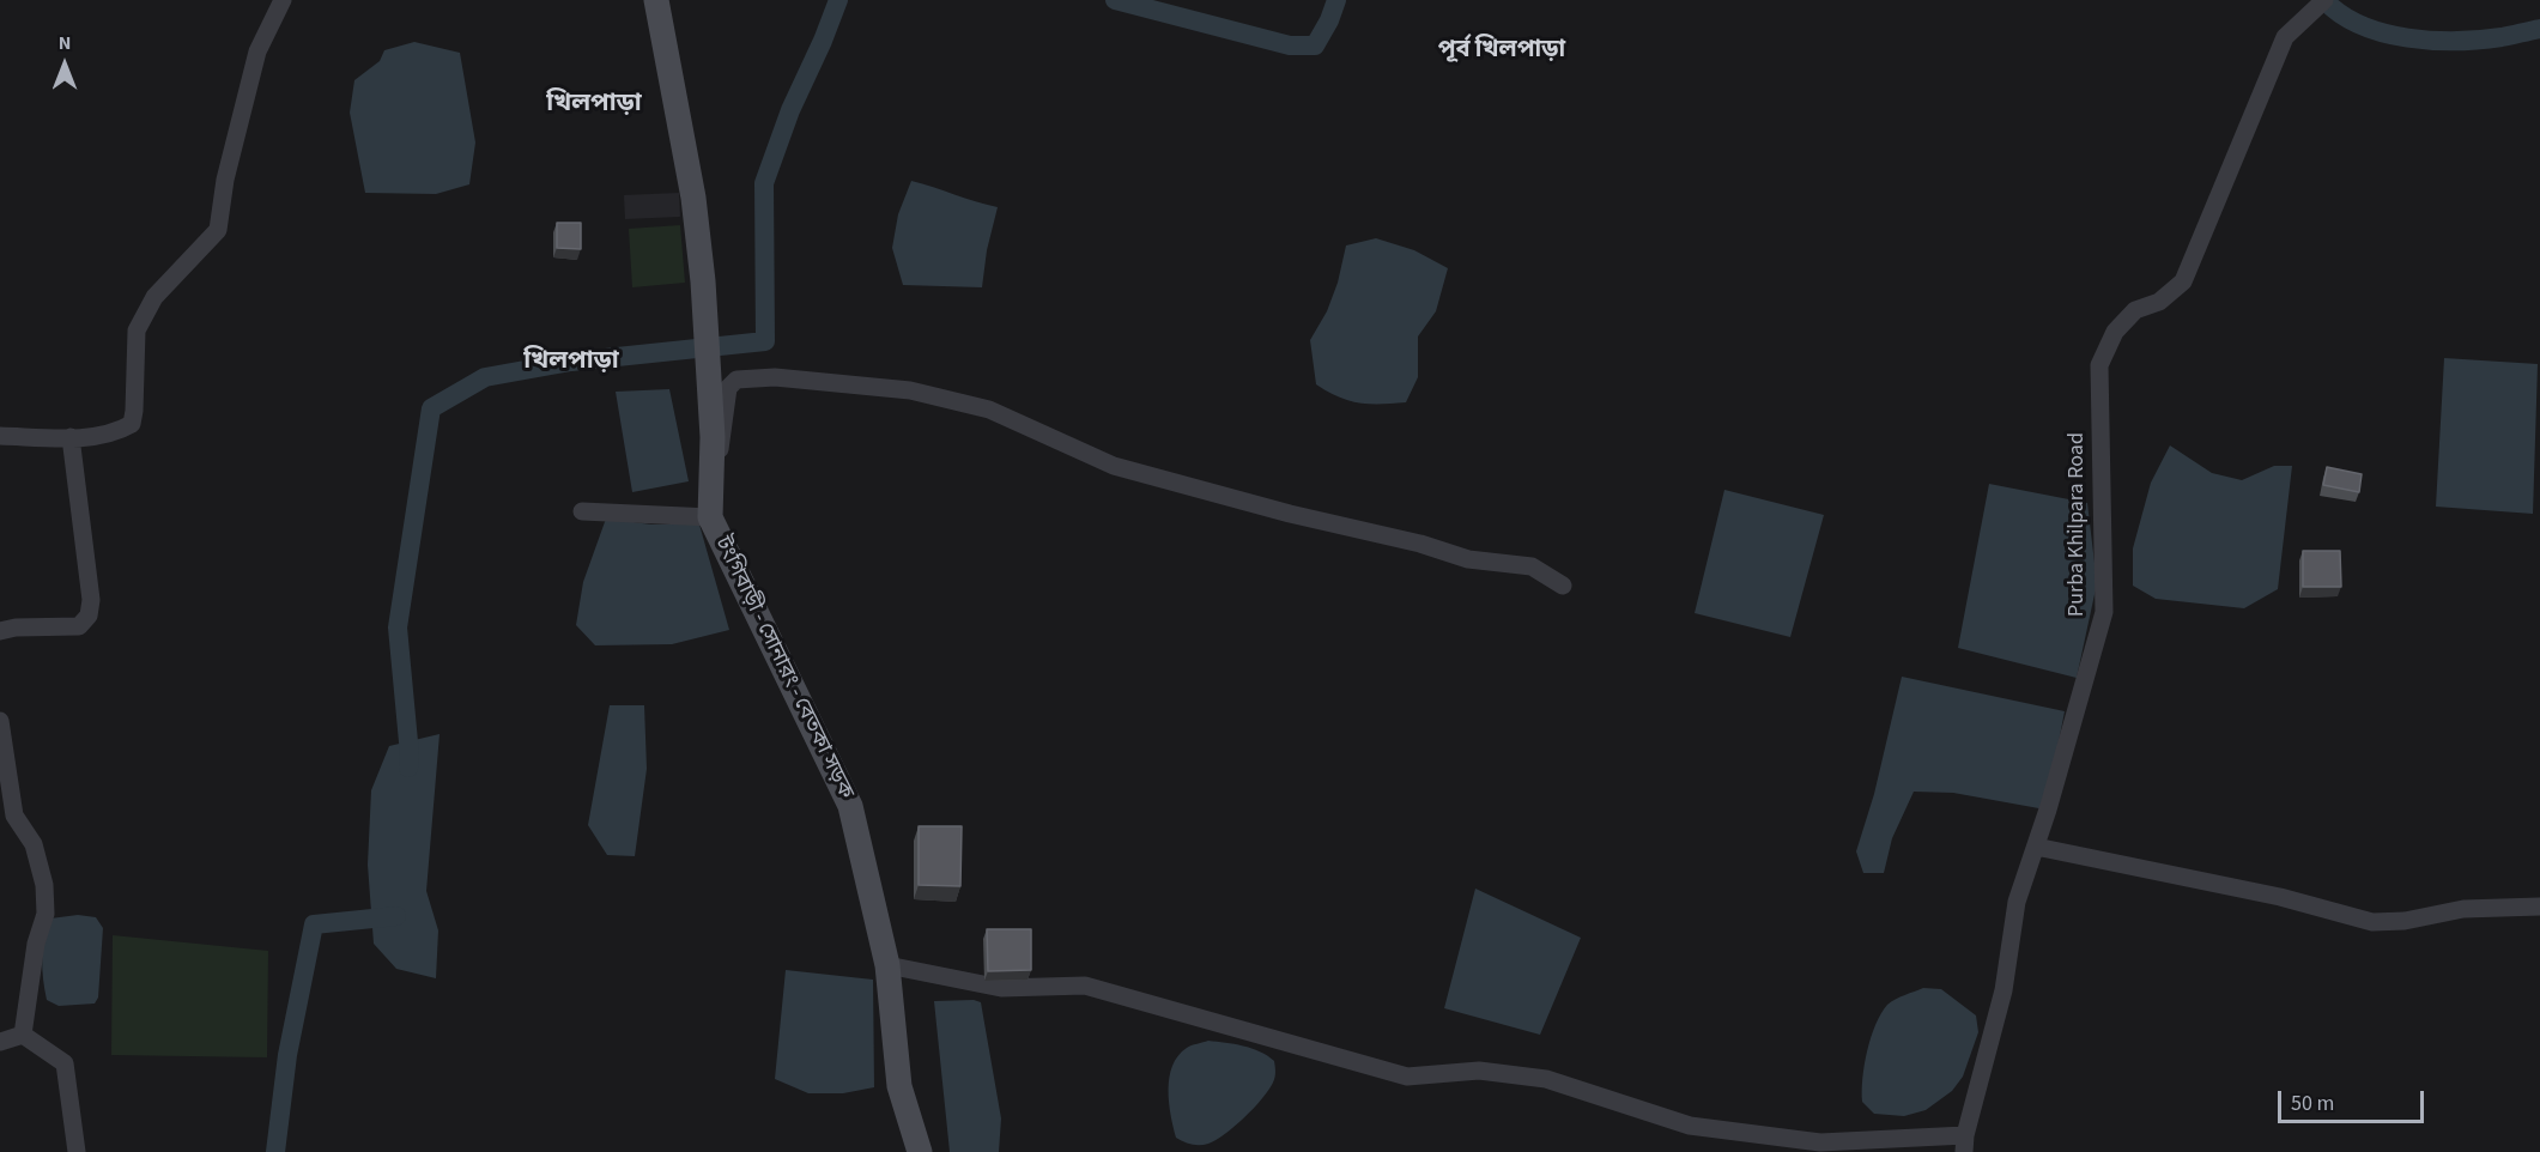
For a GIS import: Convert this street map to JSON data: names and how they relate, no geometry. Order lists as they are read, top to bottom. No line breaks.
{"streets":{"street":["Purba Khilpara Road","টংগিবাড়ী - সোনারং - বেতকা সড়ক"]},"districts":["পূর্ব খিলপাড়া","খিলপাড়া","খিলপাড়া"],"scale_bar":"50 m","north":"top"}
